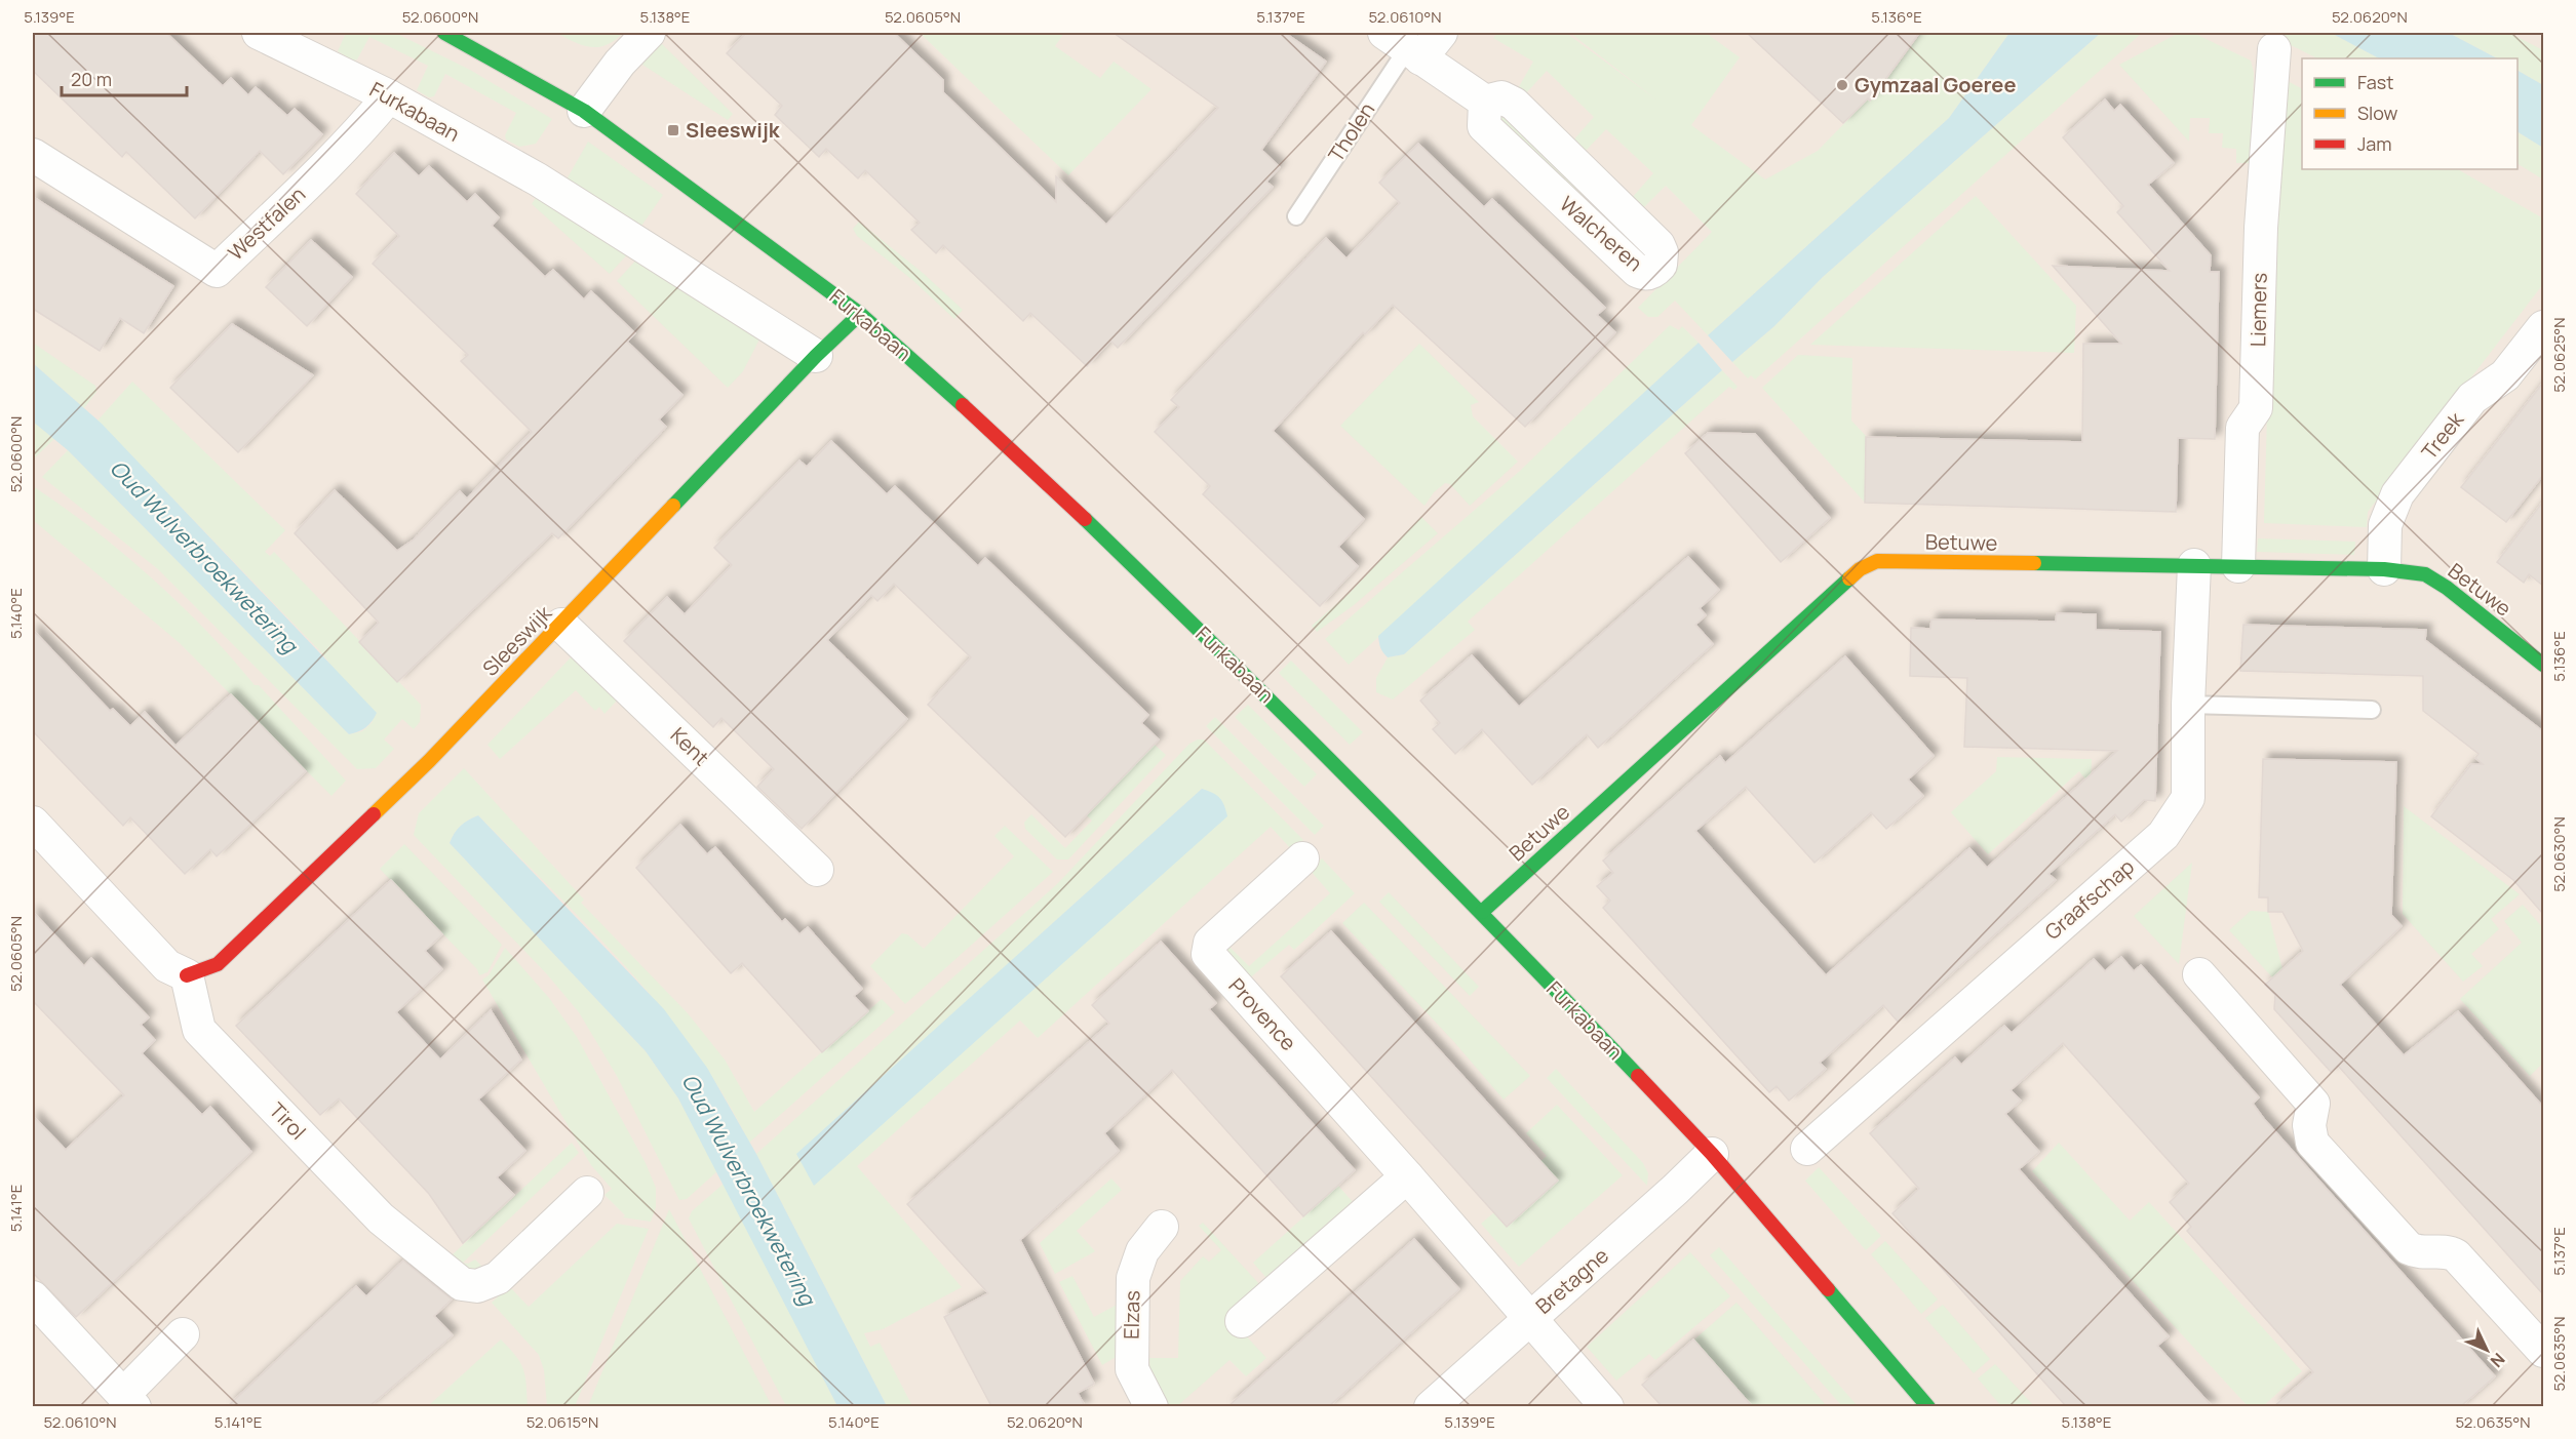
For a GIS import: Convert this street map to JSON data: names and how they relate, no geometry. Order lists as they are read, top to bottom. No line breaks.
{"streets":{"street":["Furkabaan","Tholen","Westfalen","Walcheren","Liemers","Treek","Betuwe","Sleeswijk","Kent","Graafschap","Provence","Tirol","Bretagne","Elzas"]},"crossings":[["Furkabaan","Westfalen"],["Furkabaan","Betuwe"],["Furkabaan","Sleeswijk"],["Furkabaan","Bretagne"],["Tholen","Walcheren"],["Liemers","Betuwe"],["Treek","Betuwe"],["Betuwe","Graafschap"],["Sleeswijk","Kent"],["Sleeswijk","Tirol"],["Provence","Bretagne"]],"water":["Oud Wulverbroekwetering"],"places":{"other":["Gymzaal Goeree"],"transit":["Sleeswijk"]},"legend":["Fast","Slow","Jam"],"scale_bar":"20 m","north":"bottom right","coordinates":["5.139°E","52.0600°N","5.138°E","52.0605°N","5.137°E","52.0610°N","5.136°E","52.0620°N","52.0625°N","5.140°E","52.0630°N","5.141°E","52.0635°N","52.0615°N"]}
